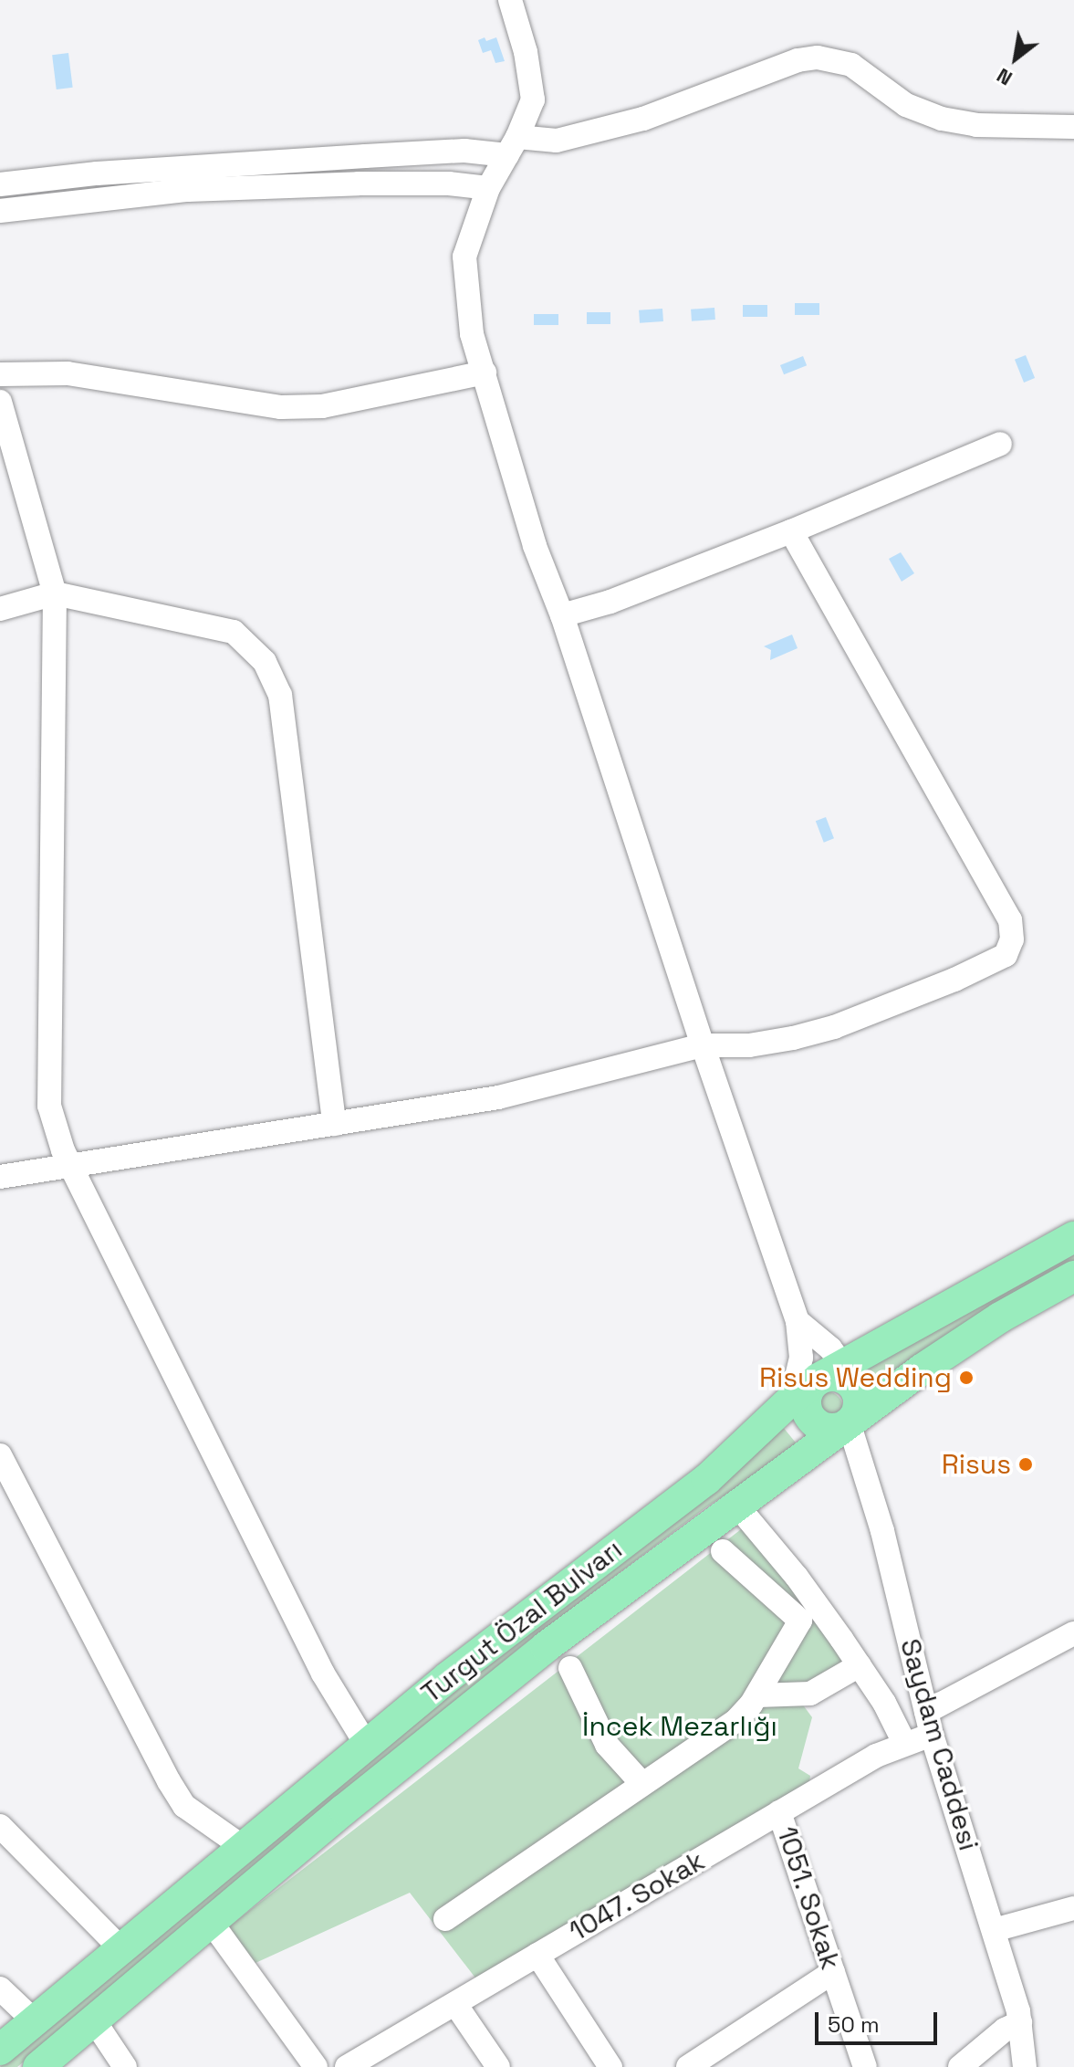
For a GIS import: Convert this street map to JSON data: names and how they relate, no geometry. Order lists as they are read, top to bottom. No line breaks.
{"streets":{"main road":["Turgut Özal Bulvarı"],"street":["Saydam Caddesi","1047. Sokak","1051. Sokak"]},"crossings":[["Turgut Özal Bulvarı","Saydam Caddesi"],["Saydam Caddesi","1047. Sokak"],["1047. Sokak","1051. Sokak"]],"parks":["İncek Mezarlığı"],"places":["Risus Wedding","Risus"],"scale_bar":"50 m","north":"bottom left"}
